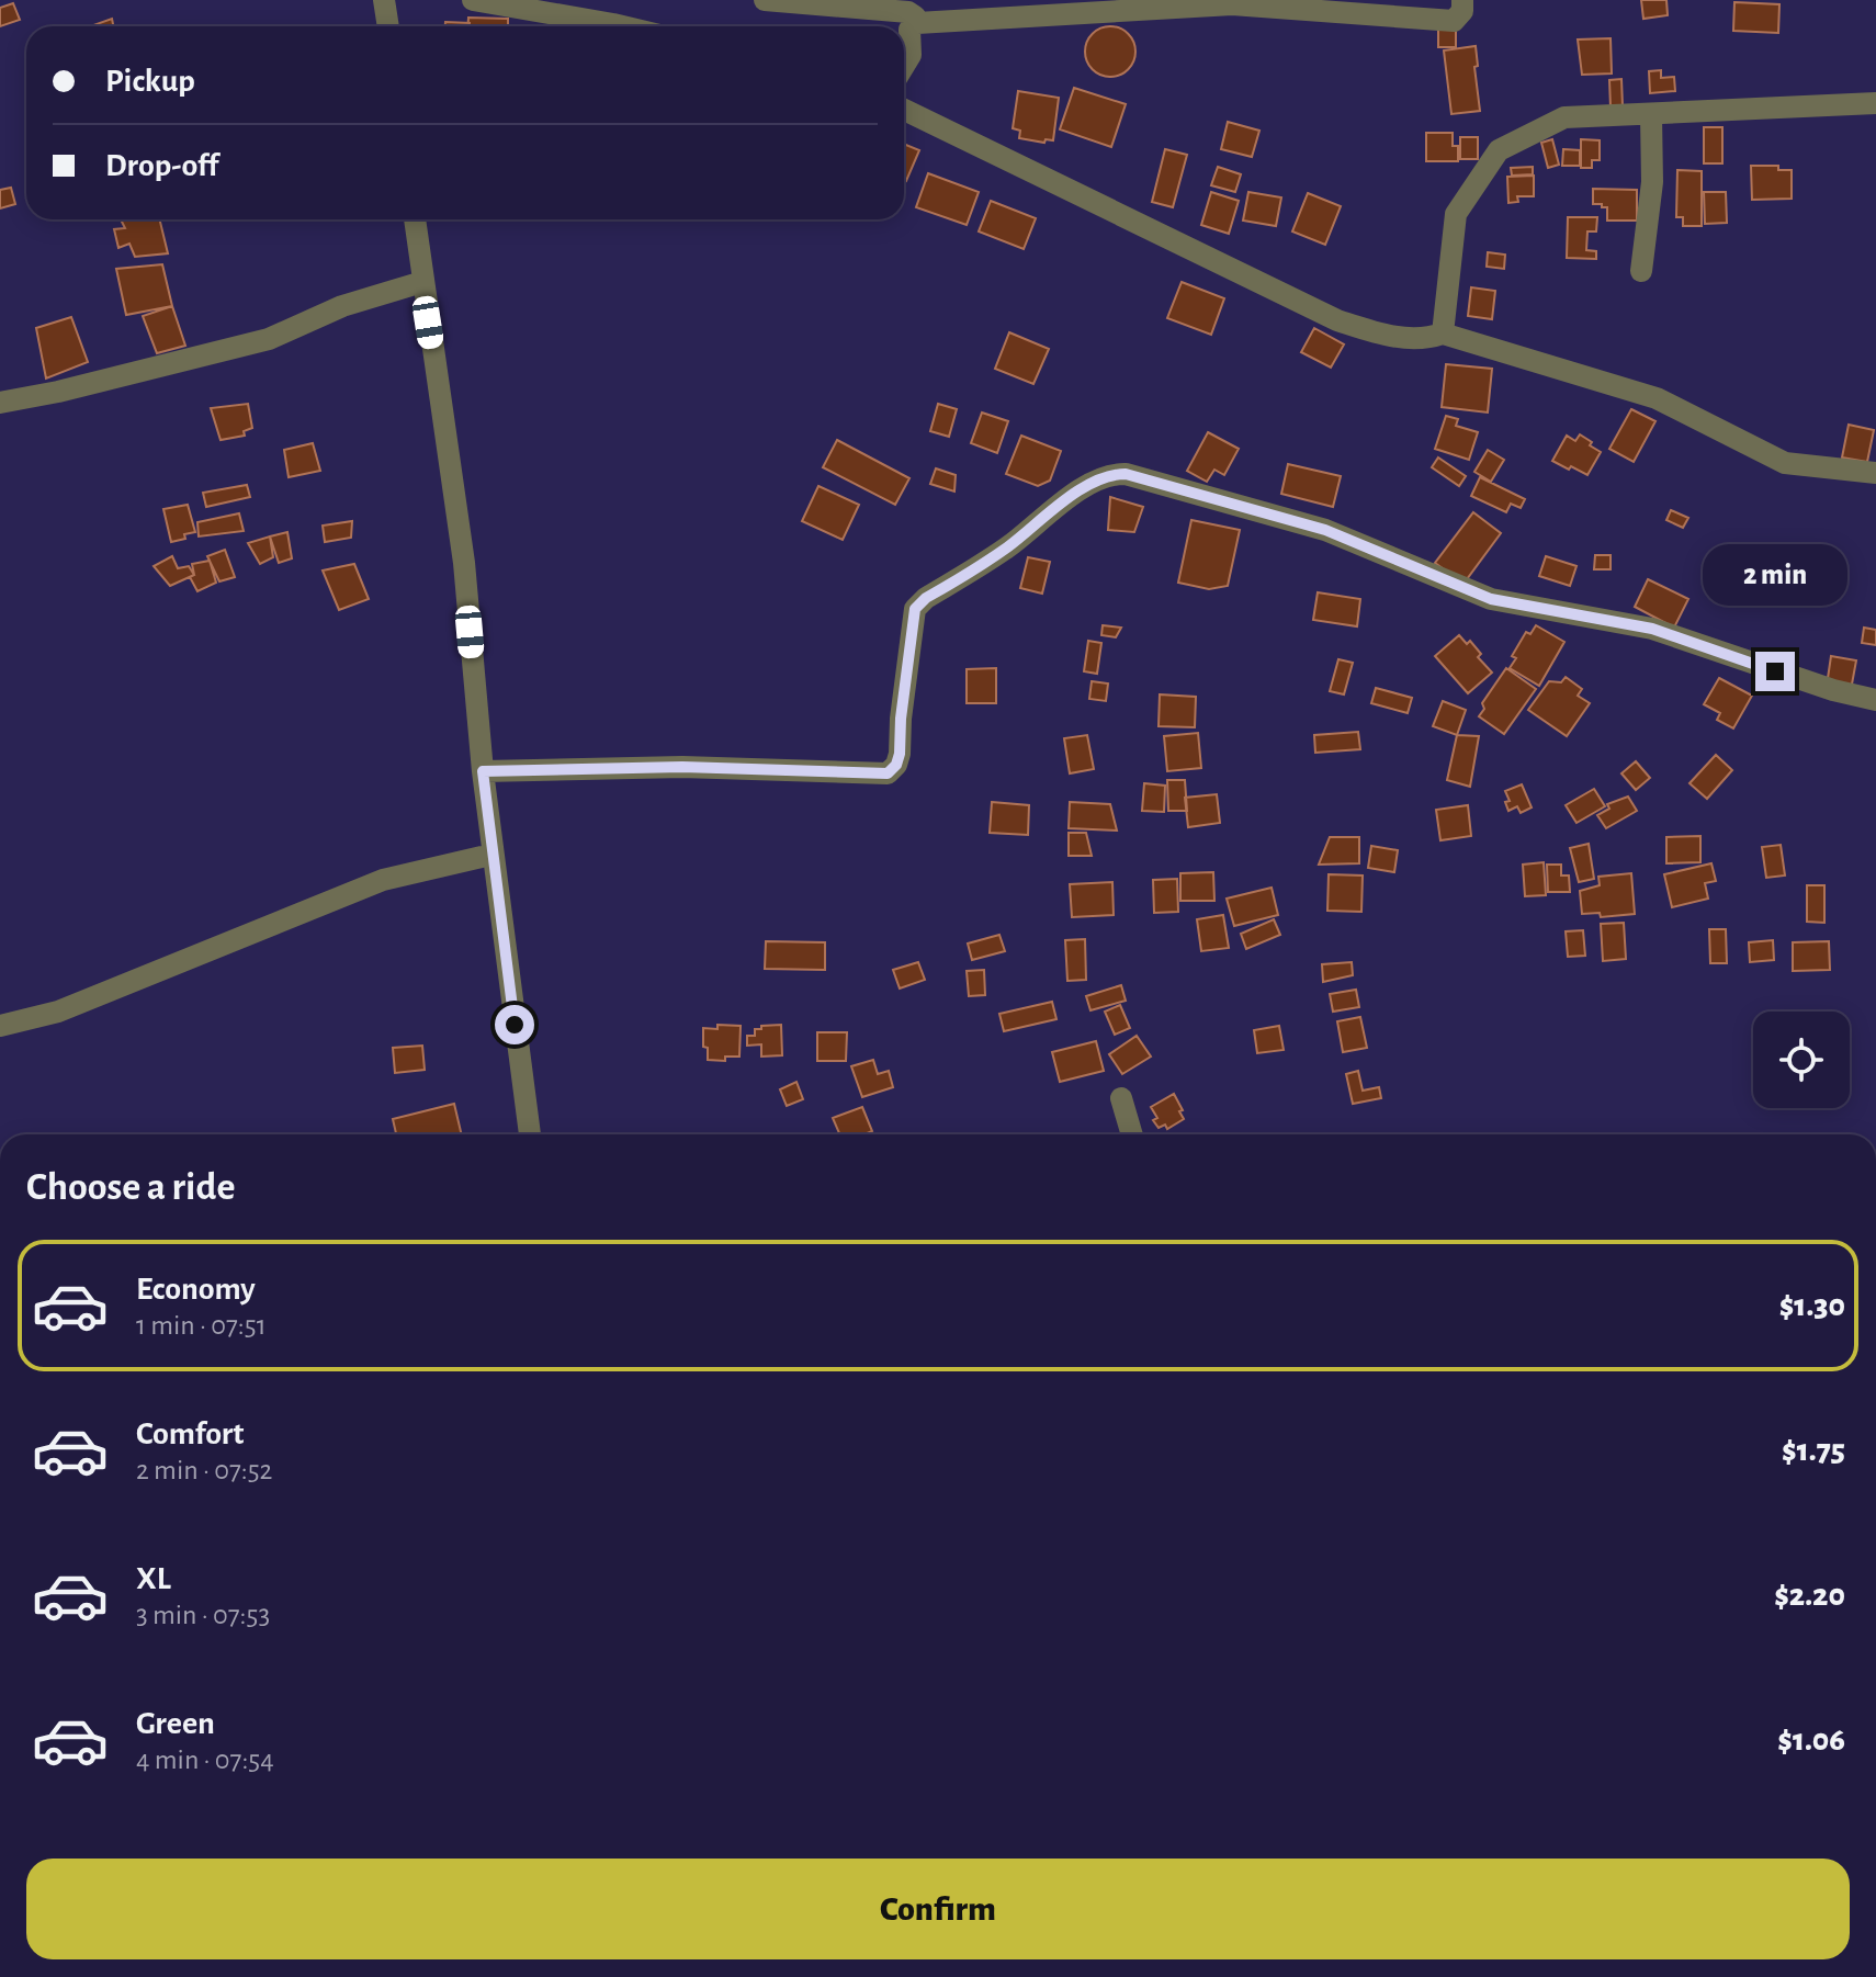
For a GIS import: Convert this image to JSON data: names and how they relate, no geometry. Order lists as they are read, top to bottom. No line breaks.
{"page":{"banner":["Pickup","Drop-off"],"bubble":"2 min","heading":"Choose a ride","list":[{"name":"Economy","note":"1 min · 07:51","value":"$1.30"},{"name":"Comfort","note":"2 min · 07:52","value":"$1.75"},{"name":"XL","note":"3 min · 07:53","value":"$2.20"},{"name":"Green","note":"4 min · 07:54","value":"$1.06"}],"buttons":"Confirm"}}
